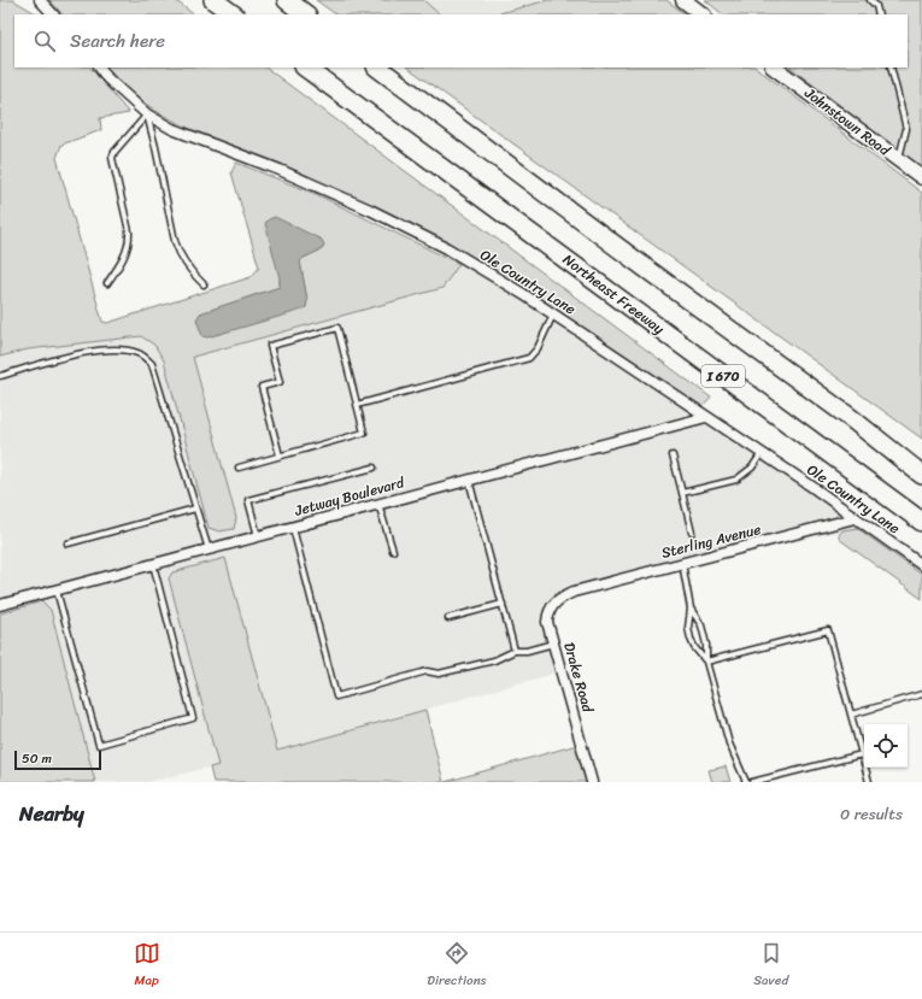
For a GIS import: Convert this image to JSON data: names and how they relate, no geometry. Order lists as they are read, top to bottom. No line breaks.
{"streets":{"highway":["Northeast Freeway","I 670"],"main road":["Johnstown Road"],"street":["Ole Country Lane","Jetway Boulevard","Sterling Avenue","Drake Road"]},"crossings":[["Ole Country Lane","Jetway Boulevard"],["Ole Country Lane","Sterling Avenue"],["Sterling Avenue","Drake Road"]],"scale_bar":"50 m","page":{"search":"Search here","scale":"50 m","heading":["Nearby","0 results"],"nav":["Map","Directions","Saved"]}}
